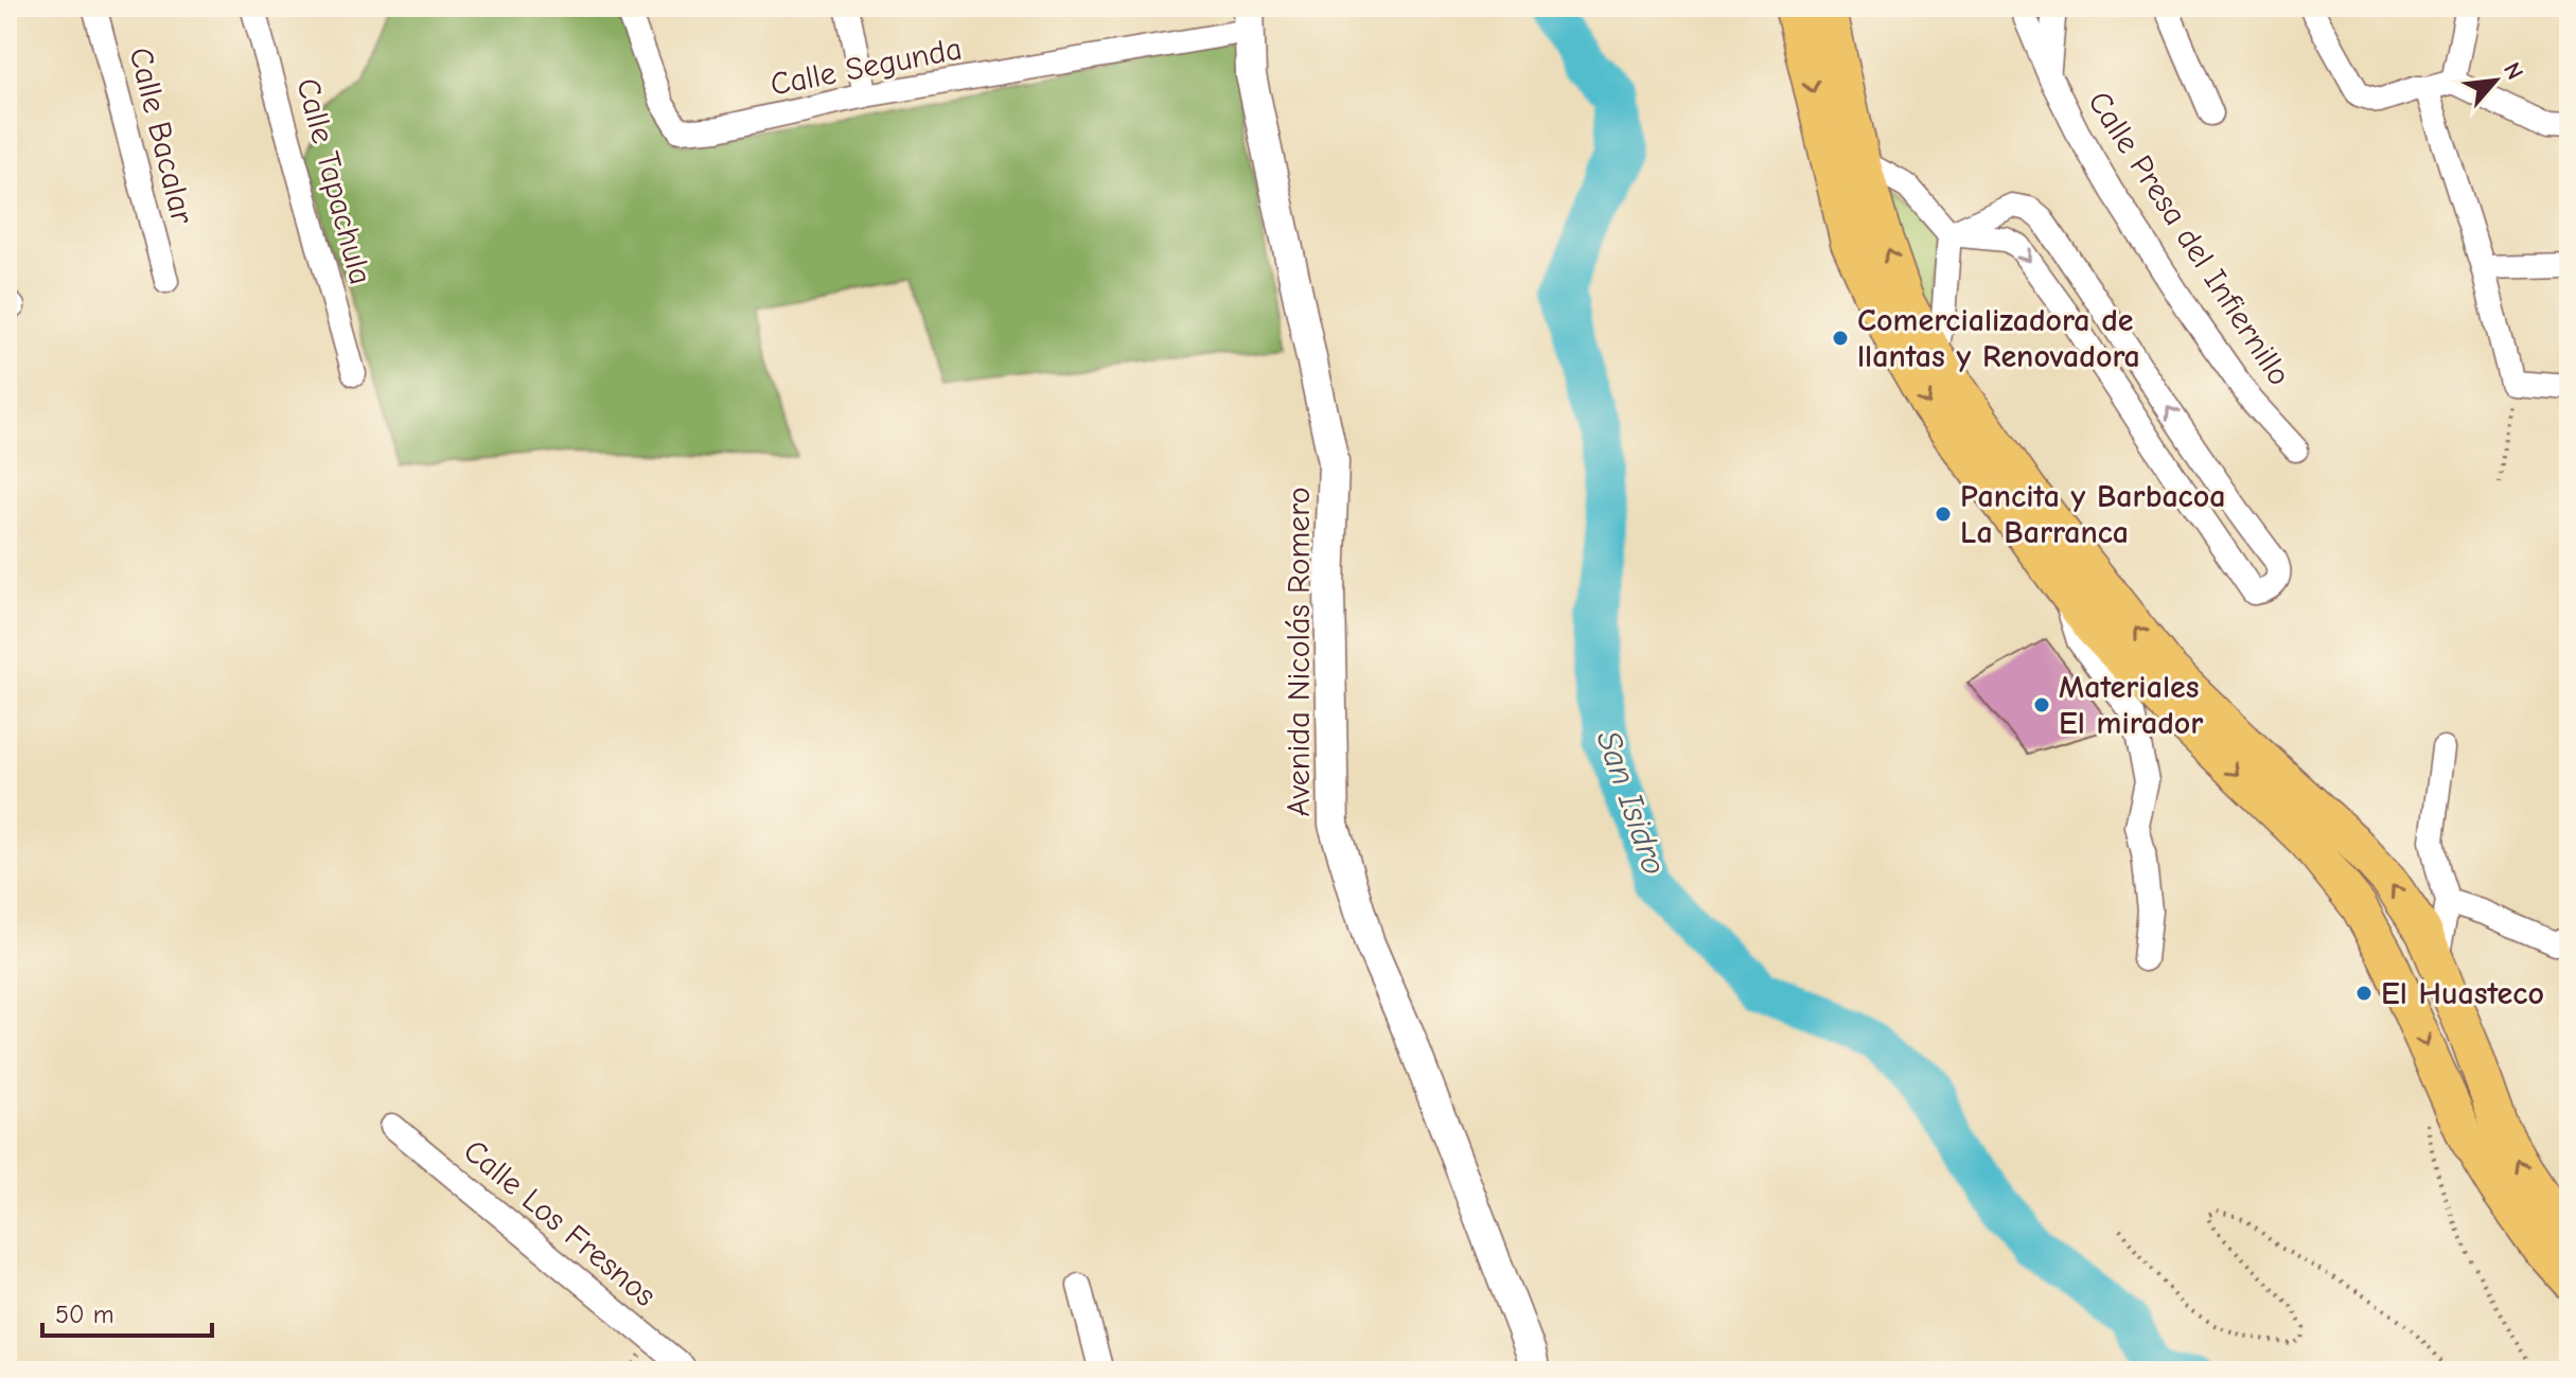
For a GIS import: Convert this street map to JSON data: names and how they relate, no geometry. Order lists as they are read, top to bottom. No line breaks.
{"streets":{"street":["Calle Segunda","Calle Bacalar","Calle Tapachula","Calle Presa del Infiernillo","Avenida Nicolás Romero","Calle Los Fresnos"]},"crossings":[["Calle Segunda","Avenida Nicolás Romero"]],"water":["San Isidro"],"places":["Comercializadora de llantas y Renovadora","Pancita y Barbacoa La Barranca","Materiales El mirador","El Huasteco"],"scale_bar":"50 m","north":"top right"}
